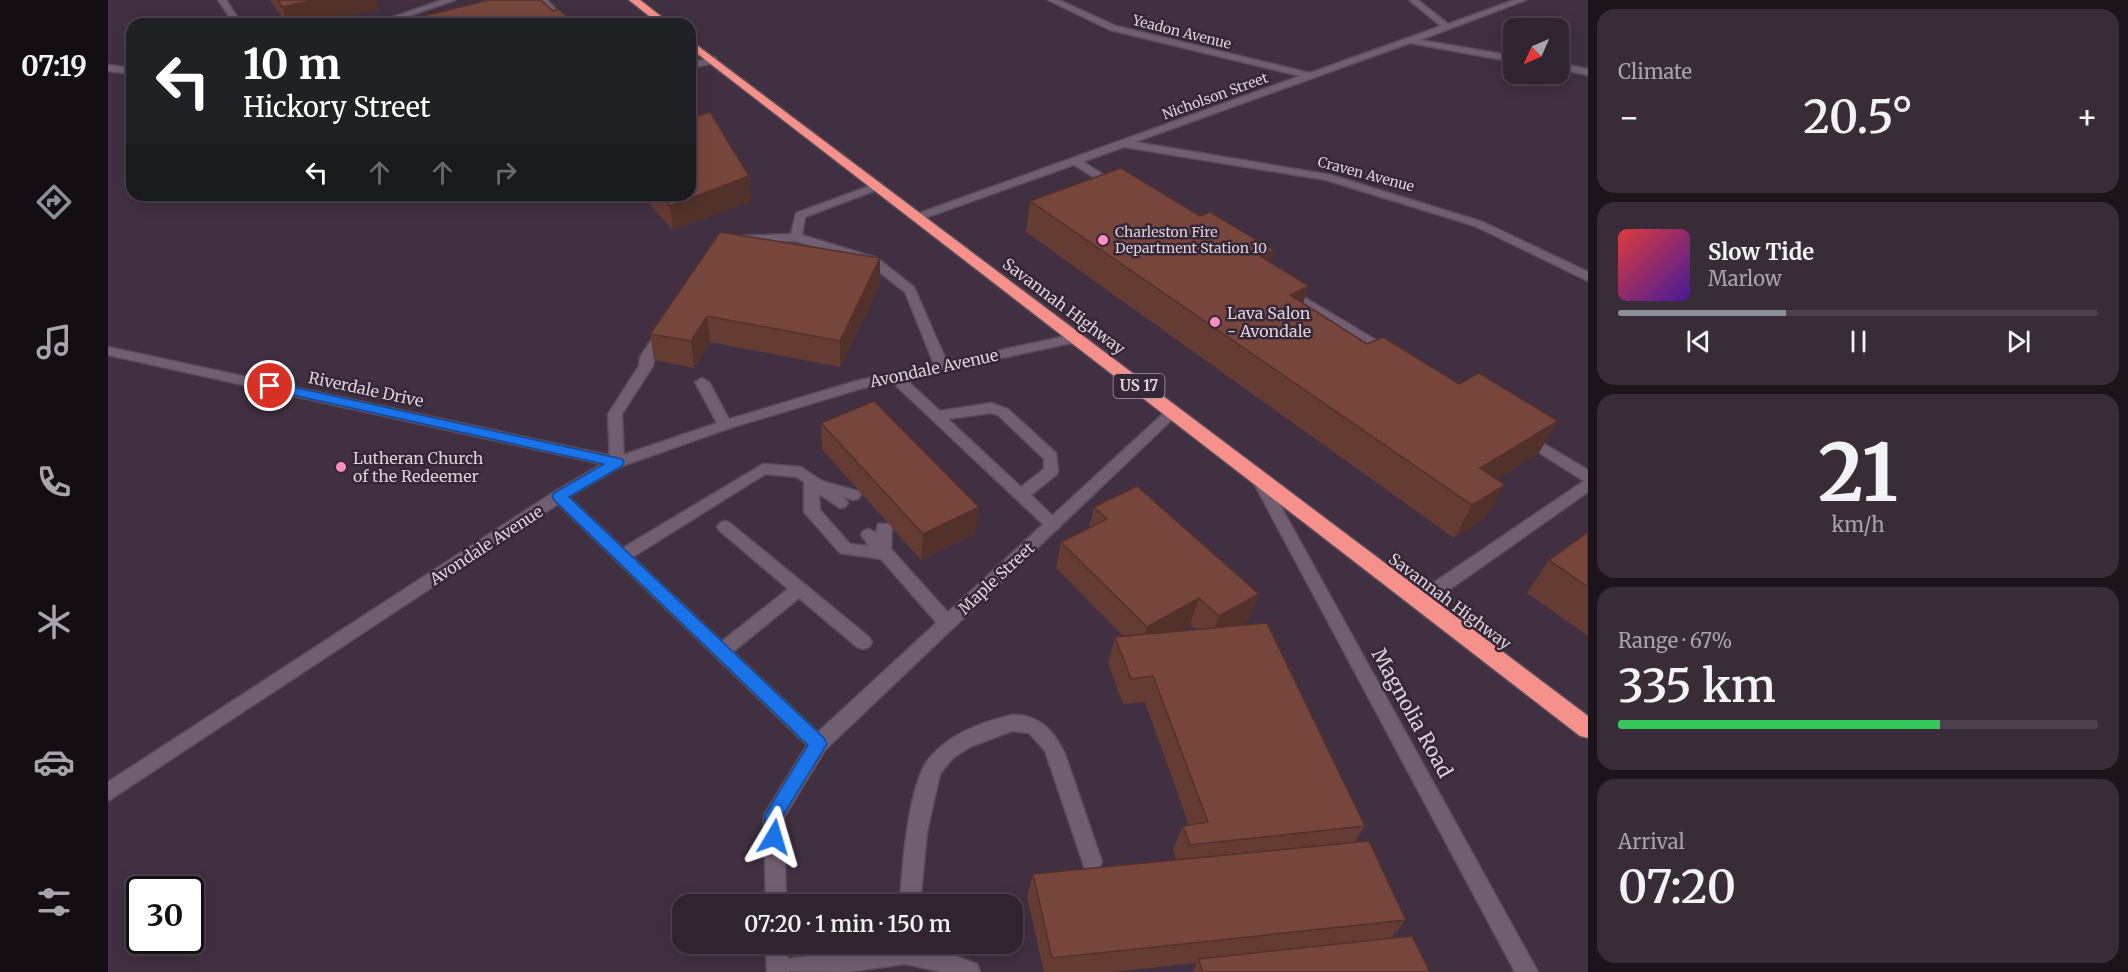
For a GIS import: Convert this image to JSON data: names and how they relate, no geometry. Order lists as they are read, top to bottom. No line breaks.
{"streets":{"highway":["Savannah Highway","US 17"],"street":["Yeadon Avenue","Nicholson Street","Craven Avenue","Avondale Avenue","Riverdale Drive","Maple Street","Magnolia Road"]},"crossings":[["Yeadon Avenue","Nicholson Street"],["Nicholson Street","Craven Avenue"],["Nicholson Street","Savannah Highway"],["Savannah Highway","Avondale Avenue"],["Savannah Highway","Maple Street"],["Savannah Highway","Magnolia Road"],["Avondale Avenue","Riverdale Drive"]],"places":["Charleston Fire Department Station 10","Lava Salon - Avondale","Lutheran Church of the Redeemer"],"north":"bottom left","page":{"tabs":"07:19","tile":["Climate",["21","km/h"],["Range · 67%","335 km"],["Arrival","07:20"]],"turn":["10 m","Hickory Street"],"heat":["−","20.5°","+"],"song":["Slow Tide","Marlow"],"limit":"30","trip":"07:20 · 1 min · 150 m"}}
